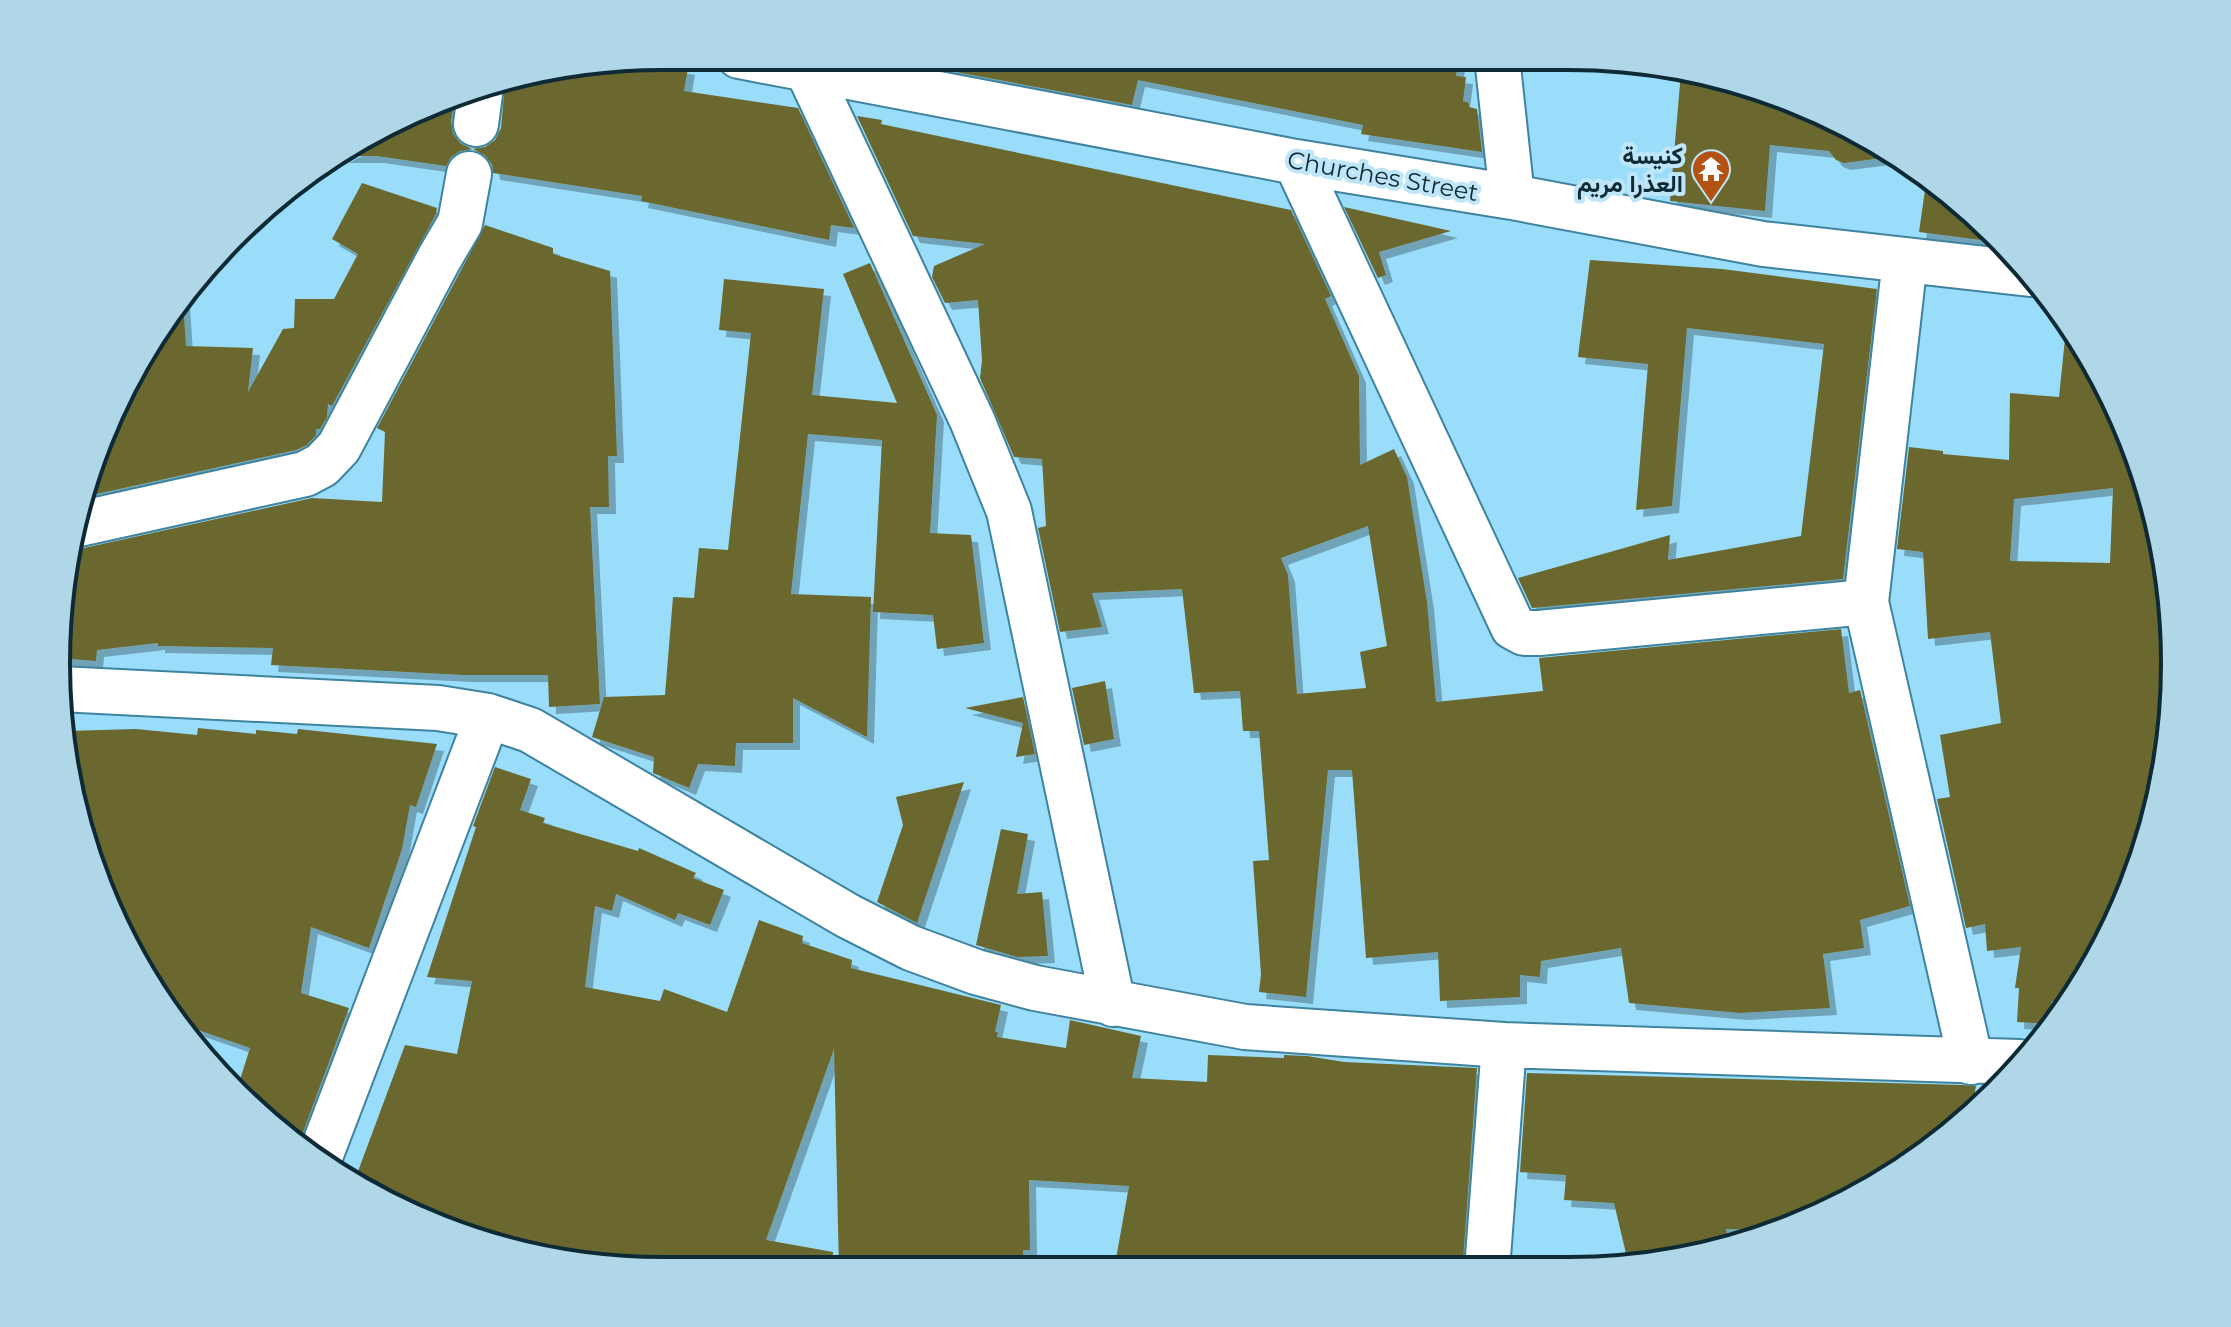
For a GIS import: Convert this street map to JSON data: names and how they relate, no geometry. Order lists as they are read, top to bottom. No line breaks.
{"streets":{"street":["Churches Street"]},"places":{"temple":["كنيسة العذرا مريم"]}}
